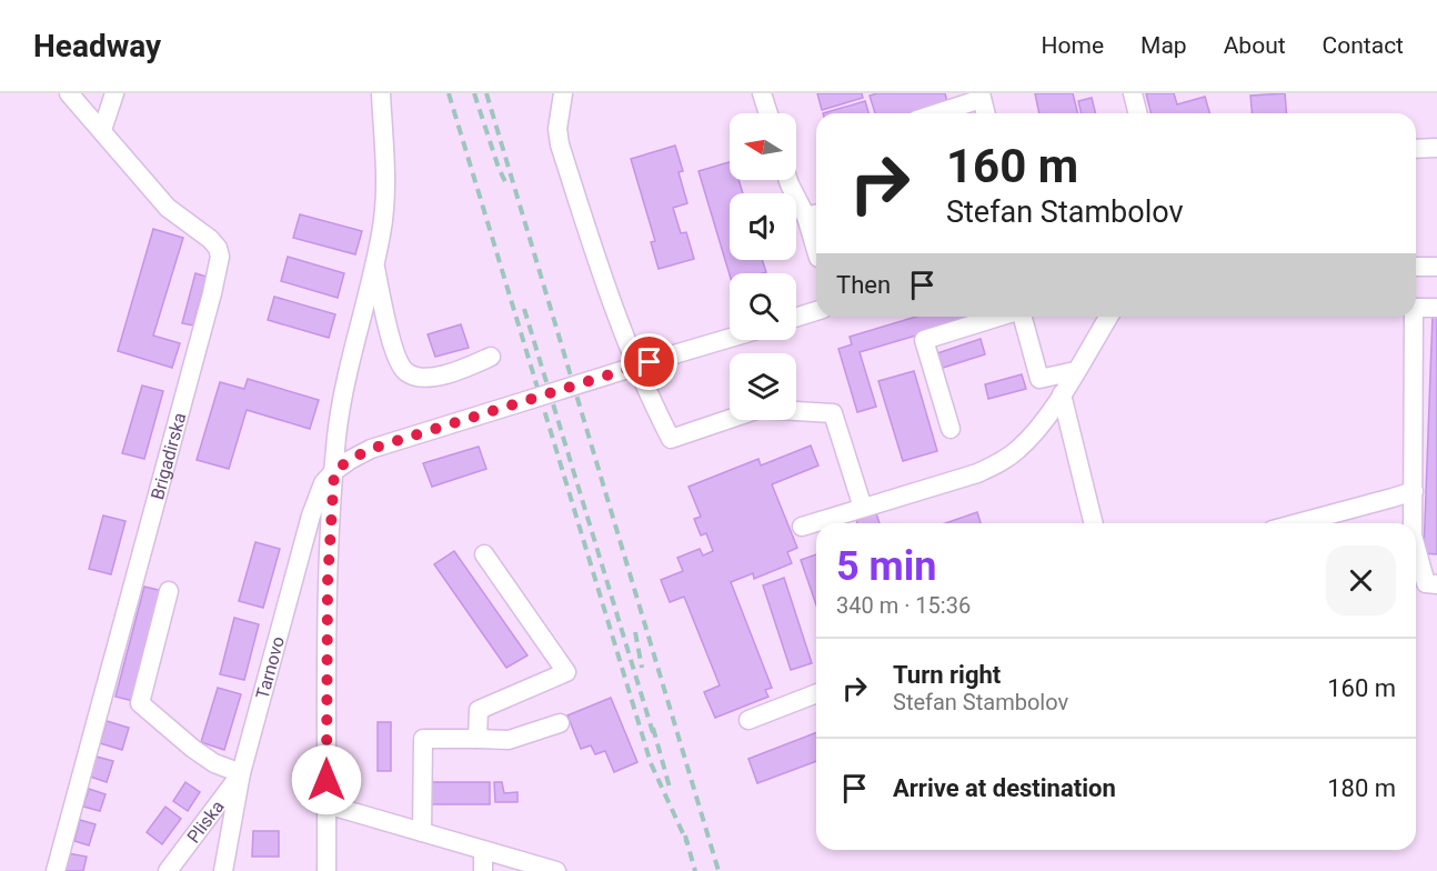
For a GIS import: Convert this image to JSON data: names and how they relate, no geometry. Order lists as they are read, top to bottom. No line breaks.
{"streets":{"street":["Brigadirska","Tarnovo","Pliska"]},"crossings":[["Tarnovo","Pliska"]],"north":"left","page":{"header":"Headway","nav":["Home","Map","About","Contact"],"turn":["160 m","Stefan Stambolov"],"then":"Then","heading":["5 min","340 m · 15:36"],"list":[{"name":"Turn right","note":"Stefan Stambolov","value":"160 m"},{"name":"Arrive at destination","value":"180 m"}]}}
